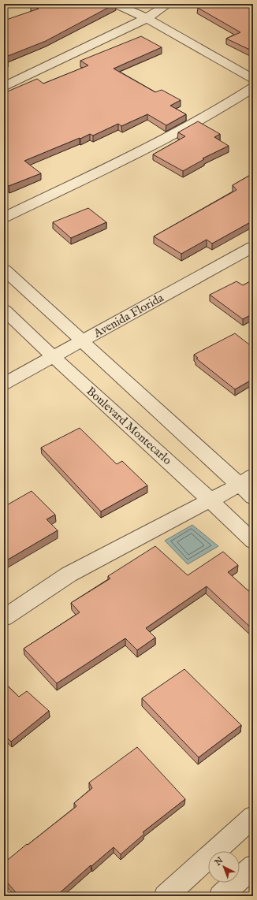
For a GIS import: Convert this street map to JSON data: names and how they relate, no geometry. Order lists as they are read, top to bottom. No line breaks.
{"streets":{"street":["Avenida Florida","Boulevard Montecarlo"]},"crossings":[["Avenida Florida","Boulevard Montecarlo"]],"north":"top left"}
